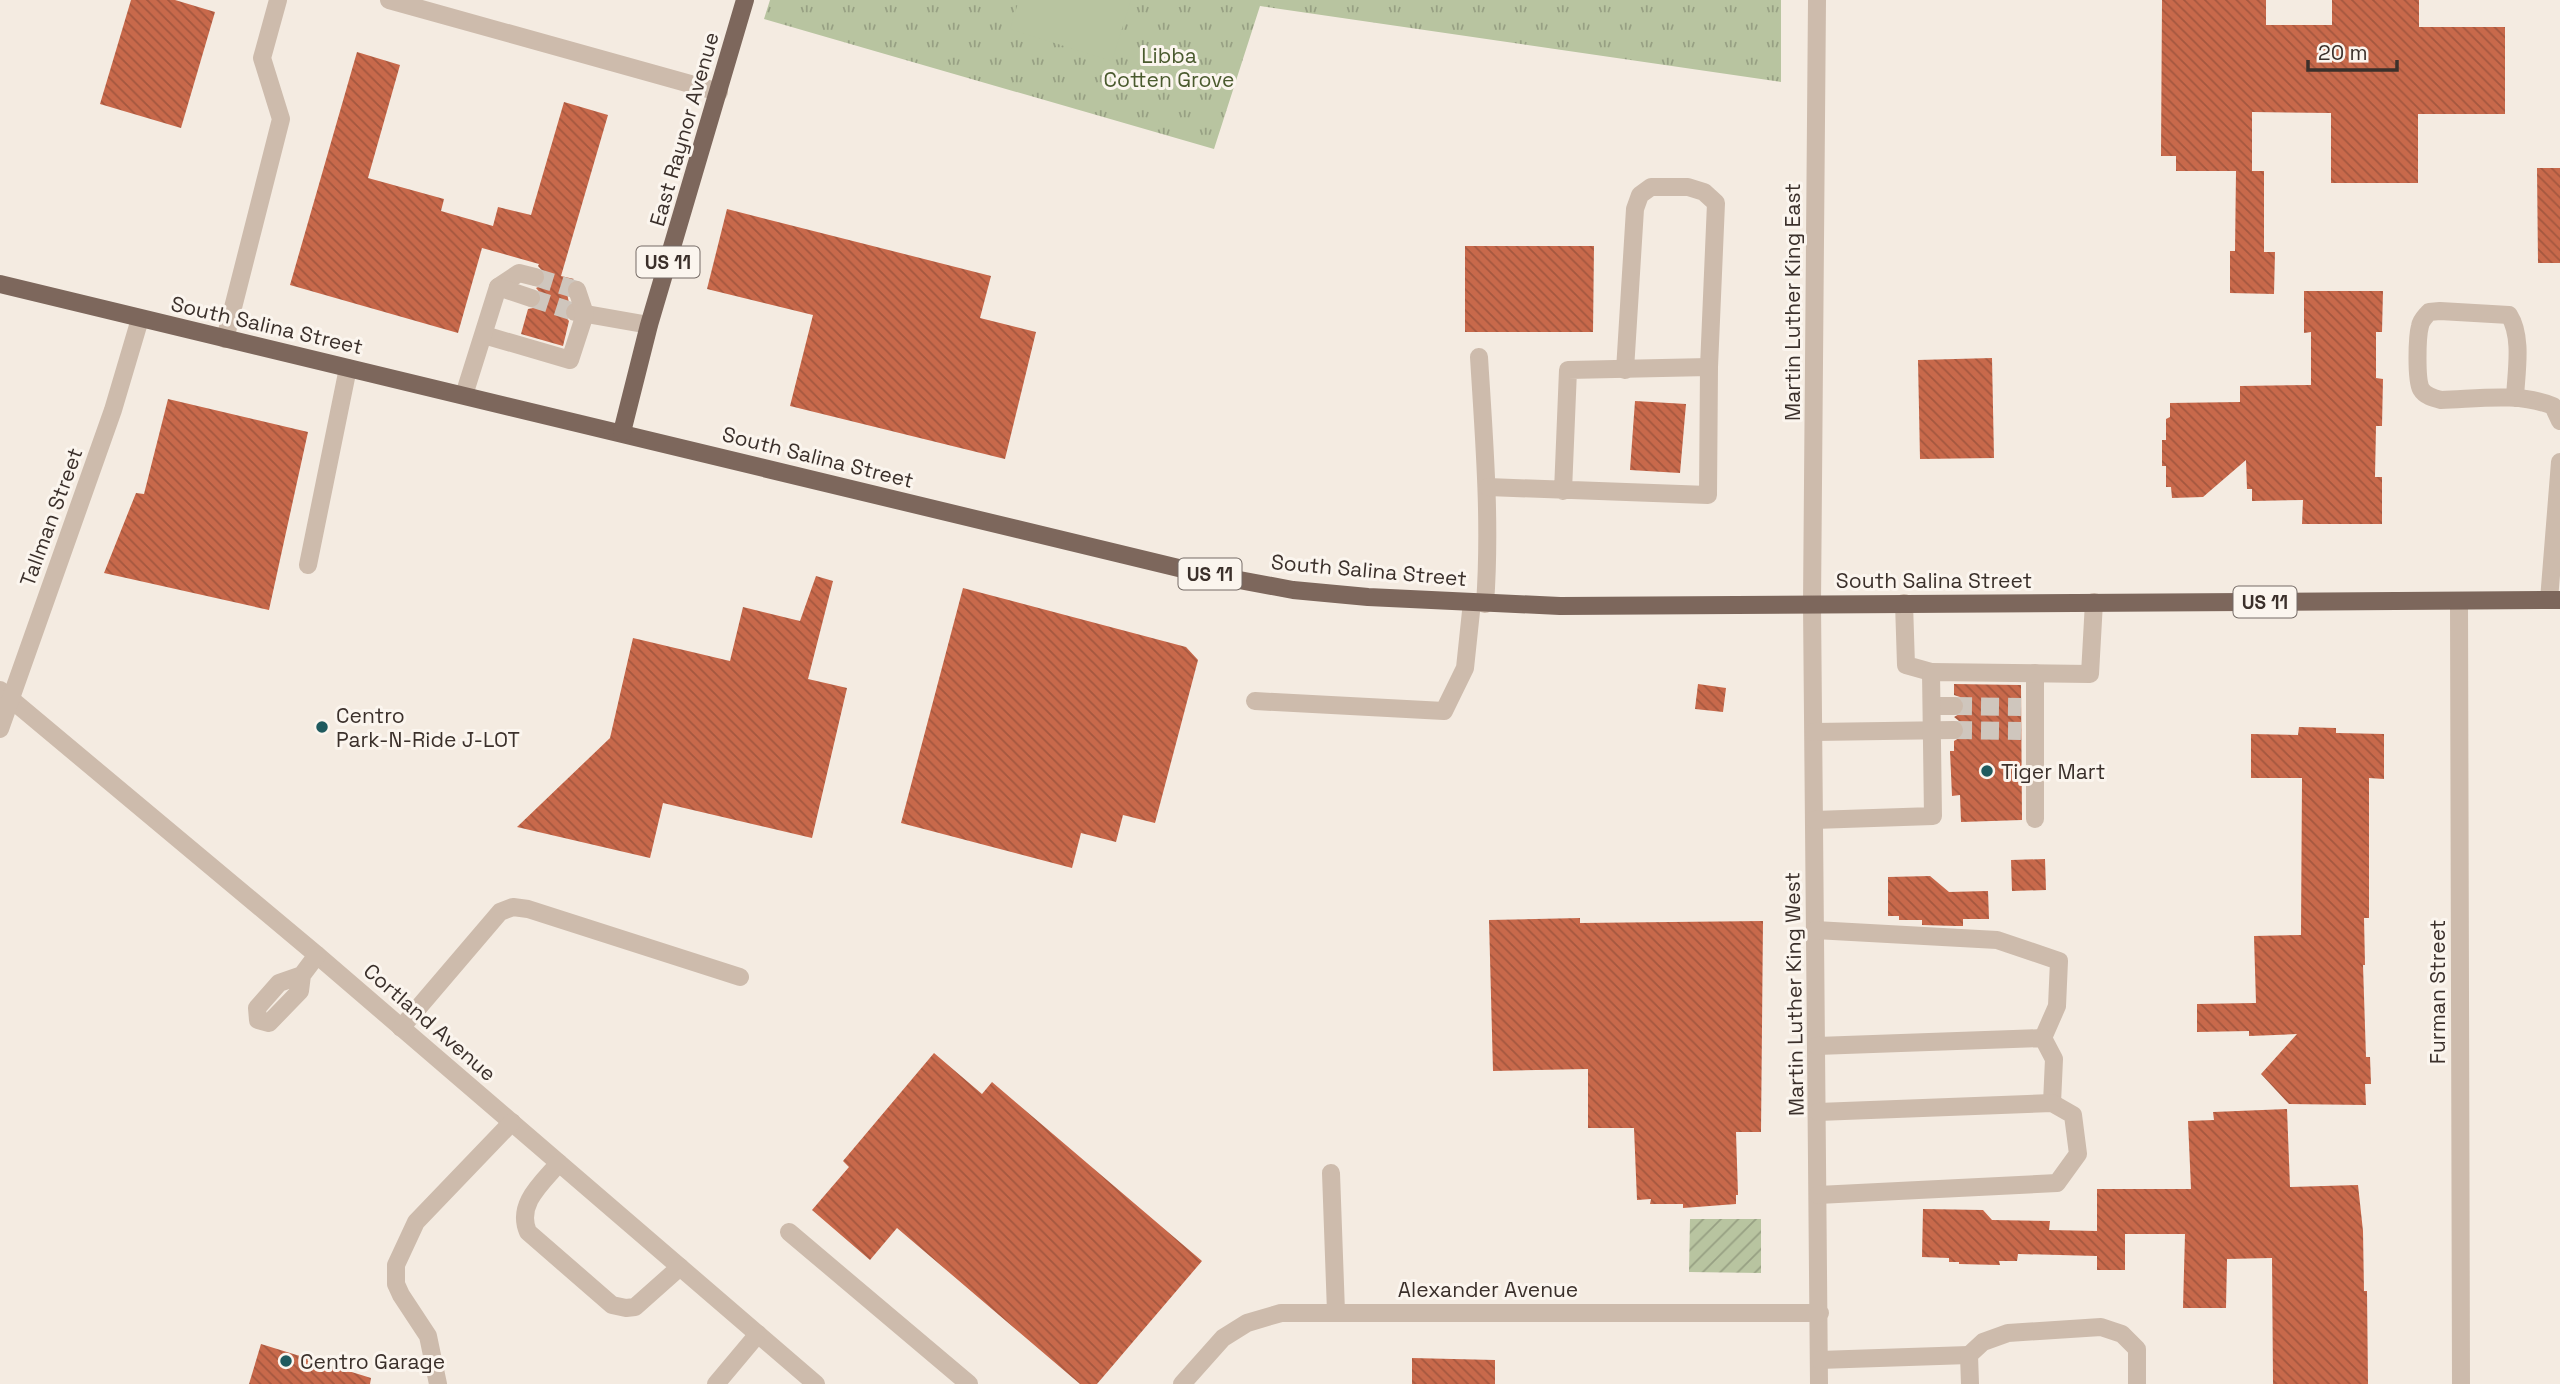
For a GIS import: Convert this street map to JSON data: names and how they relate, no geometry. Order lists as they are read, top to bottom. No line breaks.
{"streets":{"main road":["East Raynor Avenue","US 11","South Salina Street"],"street":["Martin Luther King East","Tallman Street","Furman Street","Martin Luther King West","Cortland Avenue","Alexander Avenue"]},"crossings":[["East Raynor Avenue","South Salina Street"],["Martin Luther King East","South Salina Street"],["Martin Luther King East","Martin Luther King West"],["South Salina Street","Tallman Street"],["South Salina Street","Furman Street"],["South Salina Street","Martin Luther King West"],["Tallman Street","Cortland Avenue"],["Martin Luther King West","Alexander Avenue"]],"parks":["Libba Cotten Grove"],"places":["Centro Park-N-Ride J-LOT","Tiger Mart","Centro Garage"],"scale_bar":"20 m"}
